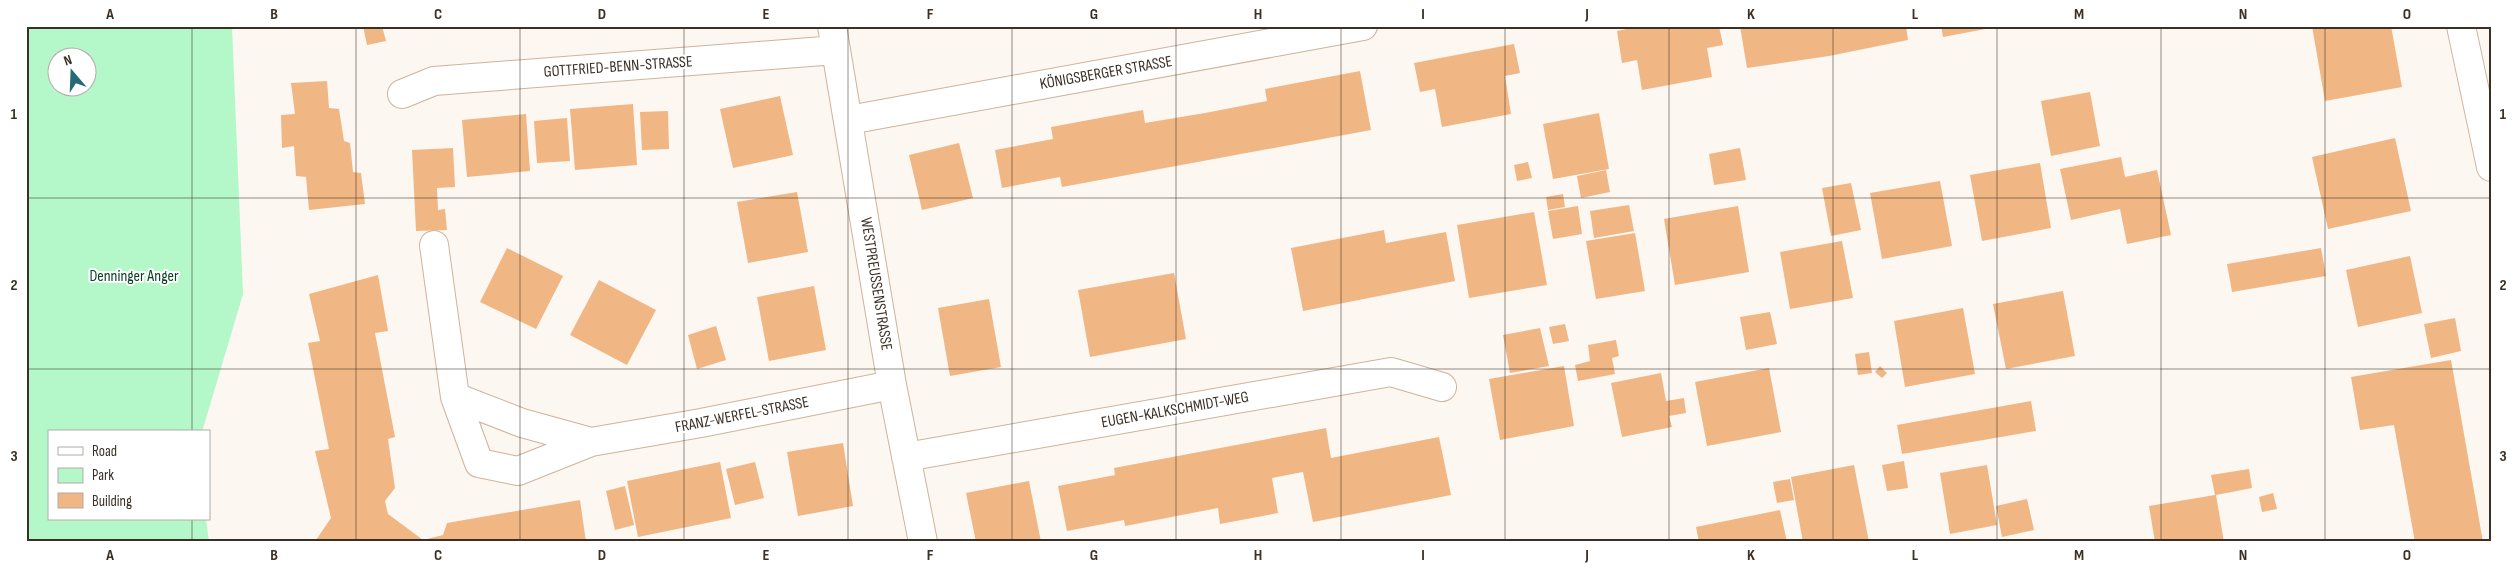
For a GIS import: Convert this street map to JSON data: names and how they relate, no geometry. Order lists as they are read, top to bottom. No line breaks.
{"streets":{"street":["GOTTFRIED-BENN-STRASSE","KÖNIGSBERGER STRASSE","WESTPREUSSENSTRASSE","EUGEN-KALKSCHMIDT-WEG","FRANZ-WERFEL-STRASSE"]},"crossings":[["GOTTFRIED-BENN-STRASSE","WESTPREUSSENSTRASSE"],["KÖNIGSBERGER STRASSE","WESTPREUSSENSTRASSE"],["WESTPREUSSENSTRASSE","EUGEN-KALKSCHMIDT-WEG"],["WESTPREUSSENSTRASSE","FRANZ-WERFEL-STRASSE"]],"parks":["Denninger Anger"],"legend":["Road","Park","Building"],"north":"top","grid":{"columns":["A","B","C","D","E","F","G","H","I","J","K","L","M","N","O"],"rows":["1","2","3"]}}
